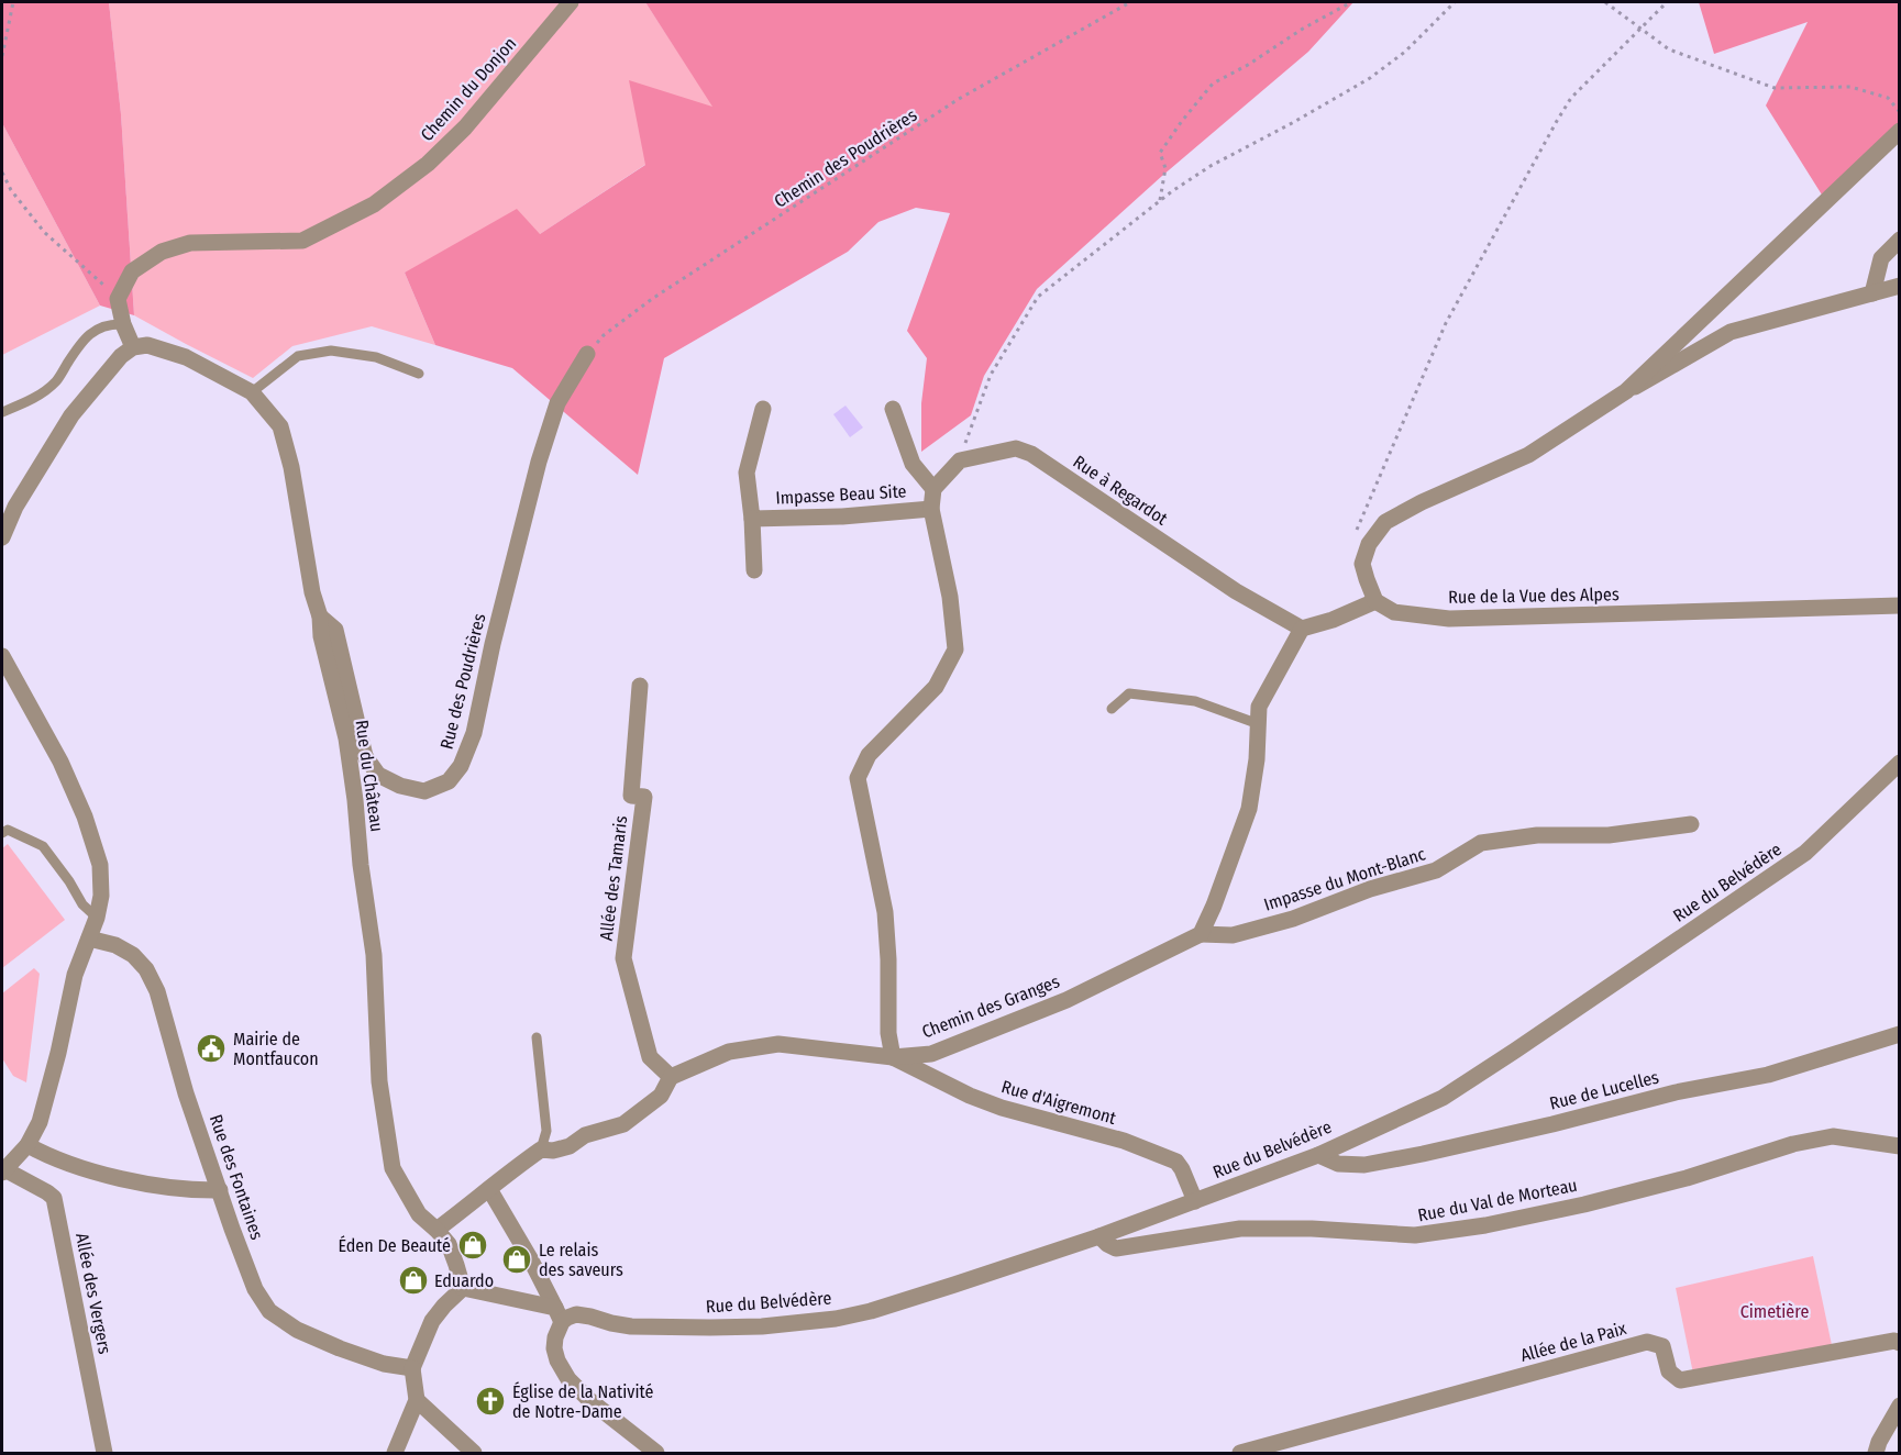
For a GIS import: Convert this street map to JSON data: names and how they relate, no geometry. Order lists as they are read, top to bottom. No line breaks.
{"streets":{"street":["Chemin du Donjon","Rue à Regardot","Impasse Beau Site","Rue de la Vue des Alpes","Rue des Poudrières","Rue du Château","Allée des Tamaris","Impasse du Mont-Blanc","Rue du Belvédère","Chemin des Granges","Rue de Lucelles","Rue d'Aigremont","Rue des Fontaines","Rue du Val de Morteau","Allée des Vergers","Allée de la Paix"],"path":["Chemin des Poudrières"]},"crossings":[["Chemin des Poudrières","Rue des Poudrières"],["Rue des Poudrières","Rue du Château"],["Rue du Château","Rue du Belvédère"],["Rue du Château","Chemin des Granges"],["Allée des Tamaris","Chemin des Granges"],["Impasse du Mont-Blanc","Chemin des Granges"],["Rue du Belvédère","Rue de Lucelles"],["Rue du Belvédère","Rue d'Aigremont"],["Rue du Belvédère","Rue du Val de Morteau"],["Chemin des Granges","Rue d'Aigremont"]],"parks":["Cimetière"],"places":{"public building":["Mairie de Montfaucon"],"shop":["Éden De Beauté","Le relais des saveurs","Eduardo"],"church":["Église de la Nativité de Notre-Dame"]}}
